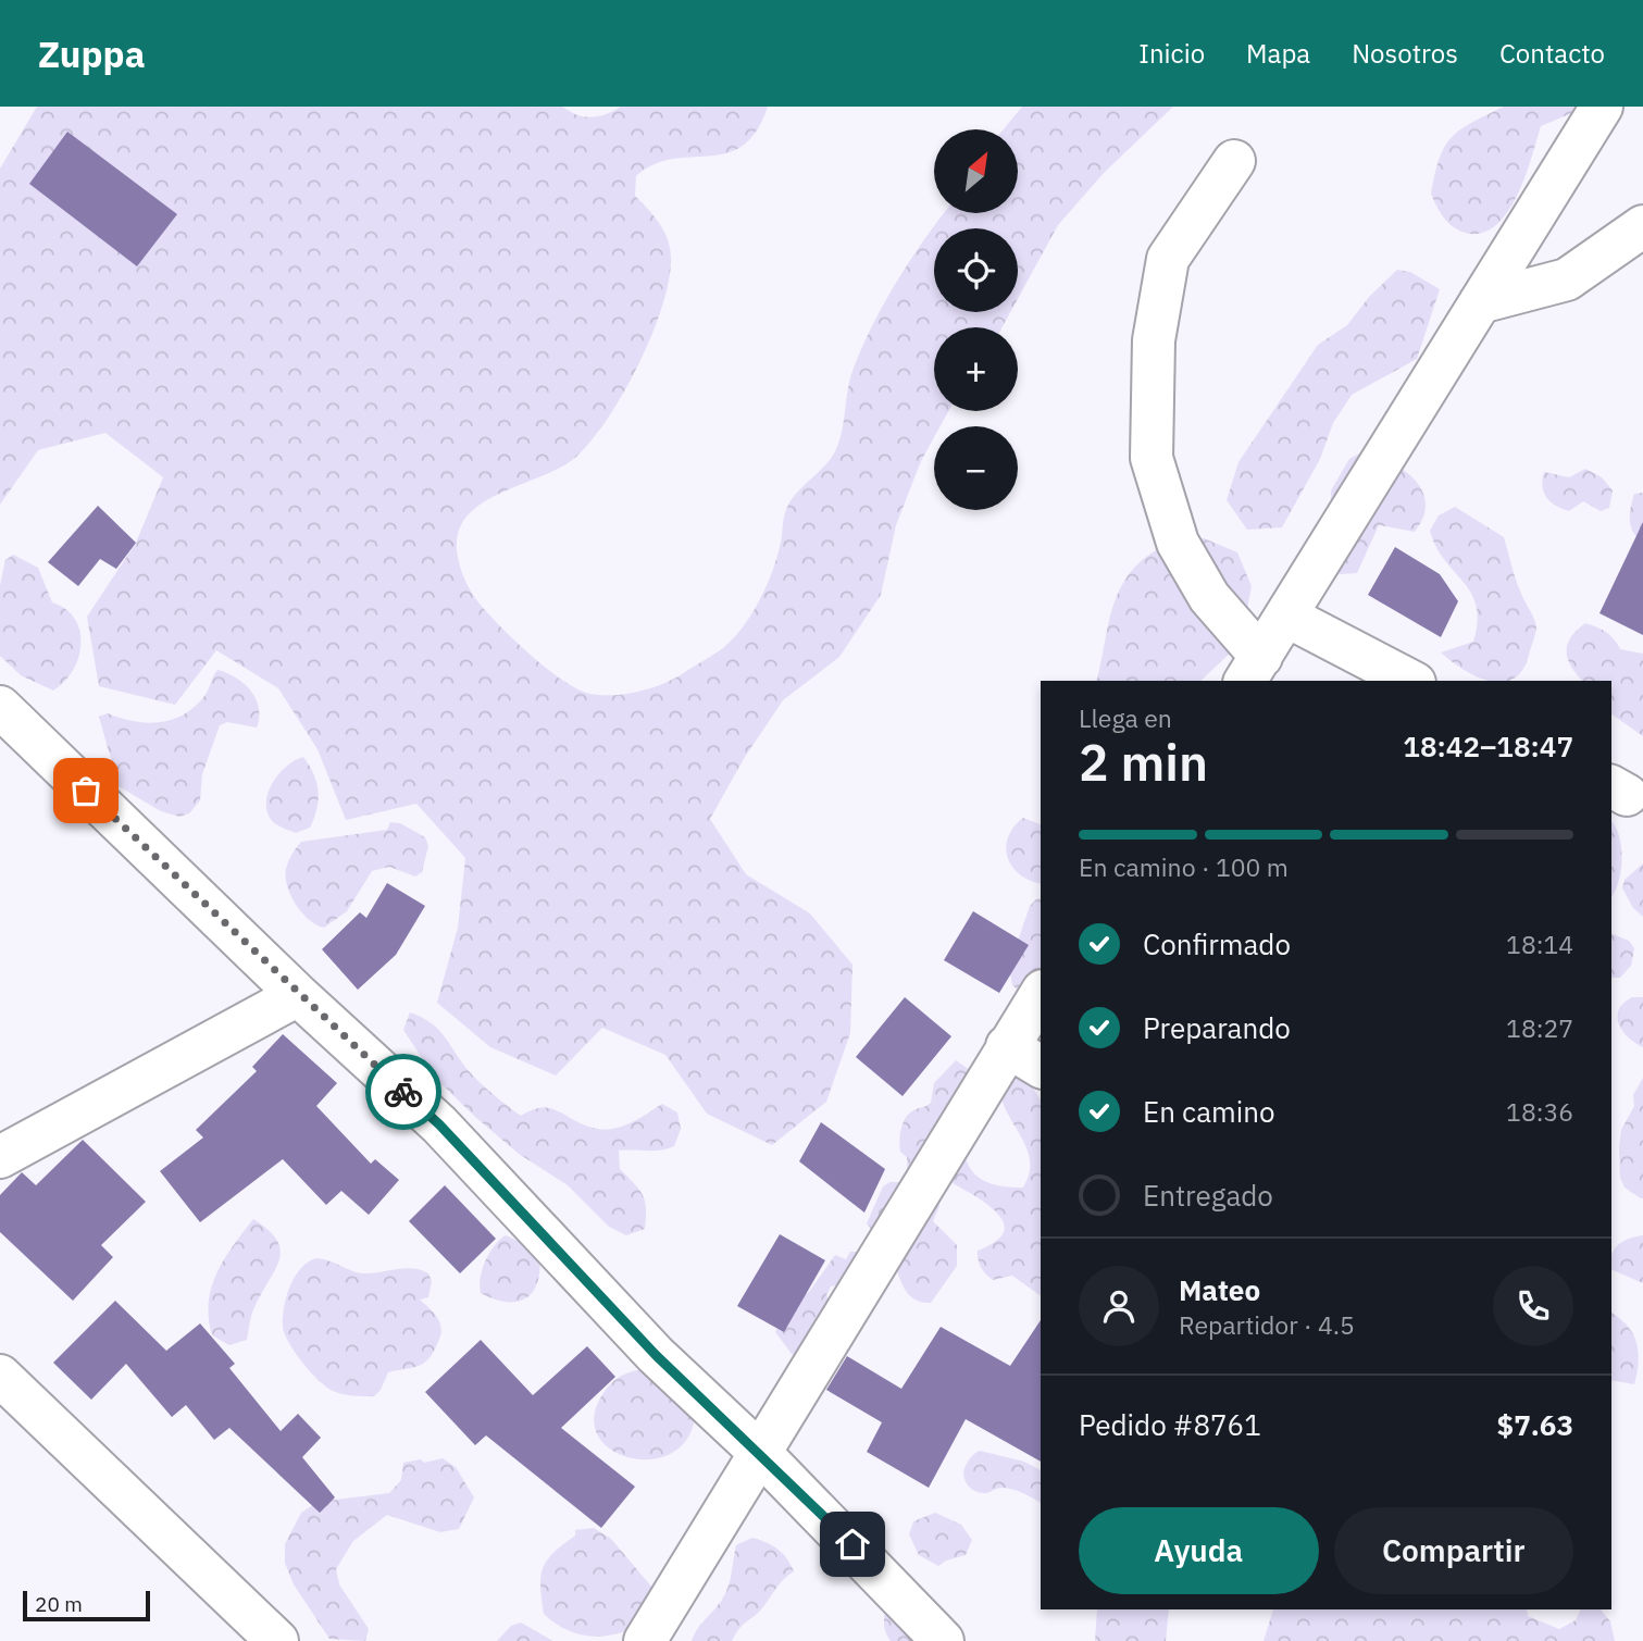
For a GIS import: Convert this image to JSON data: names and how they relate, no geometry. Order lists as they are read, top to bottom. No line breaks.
{"scale_bar":"20 m","north":"top right","page":{"header":"Zuppa","nav":["Inicio","Mapa","Nosotros","Contacto"],"map_buttons":["+","−"],"heading":["2 min","Llega en","18:42–18:47"],"panel":["Mateo","Repartidor · 4.5","Pedido #8761","$7.63"],"bar":"En camino · 100 m","list":[["Confirmado","18:14"],["Preparando","18:27"],["En camino","18:36"],"Entregado"],"buttons":["Ayuda","Compartir"],"scale":"20 m"}}
